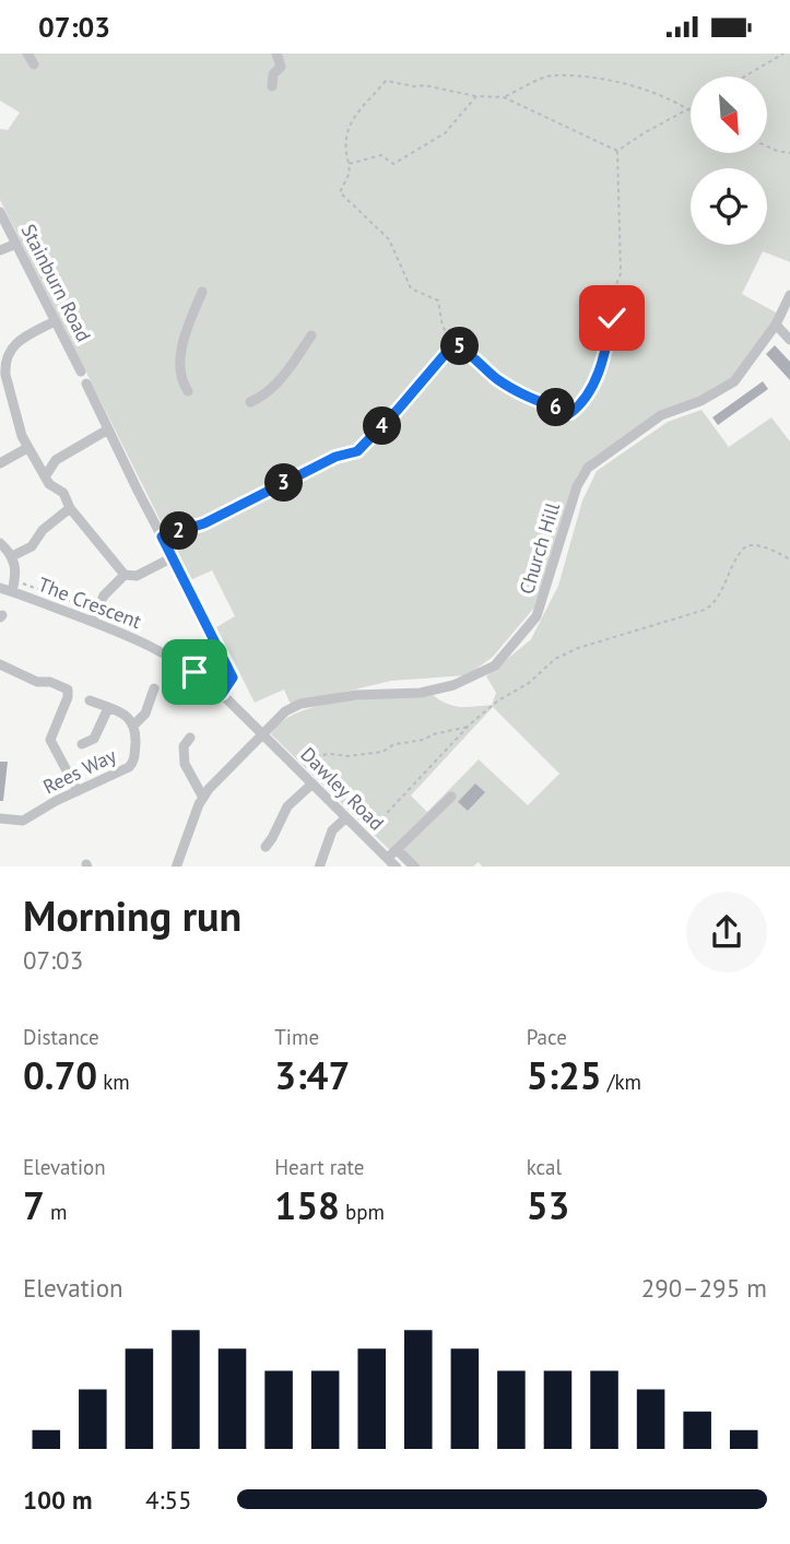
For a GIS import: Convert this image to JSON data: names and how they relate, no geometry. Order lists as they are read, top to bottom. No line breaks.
{"streets":{"street":["Stainburn Road","Church Hill","The Crescent","Rees Way","Dawley Road"]},"crossings":[["Church Hill","Dawley Road"],["The Crescent","Dawley Road"]],"north":"bottom right","page":{"status":"07:03","pins":["5","6","4","3","2"],"heading":["Morning run","07:03"],"stats":[["Distance","0.70 km"],["Time","3:47"],["Pace","5:25 /km"],["Elevation","7 m"],["Heart rate","158 bpm"],["kcal","53"]],"chart":["Elevation","290–295 m"],"list":[{"name":"100 m","note":"4:55"}]}}
